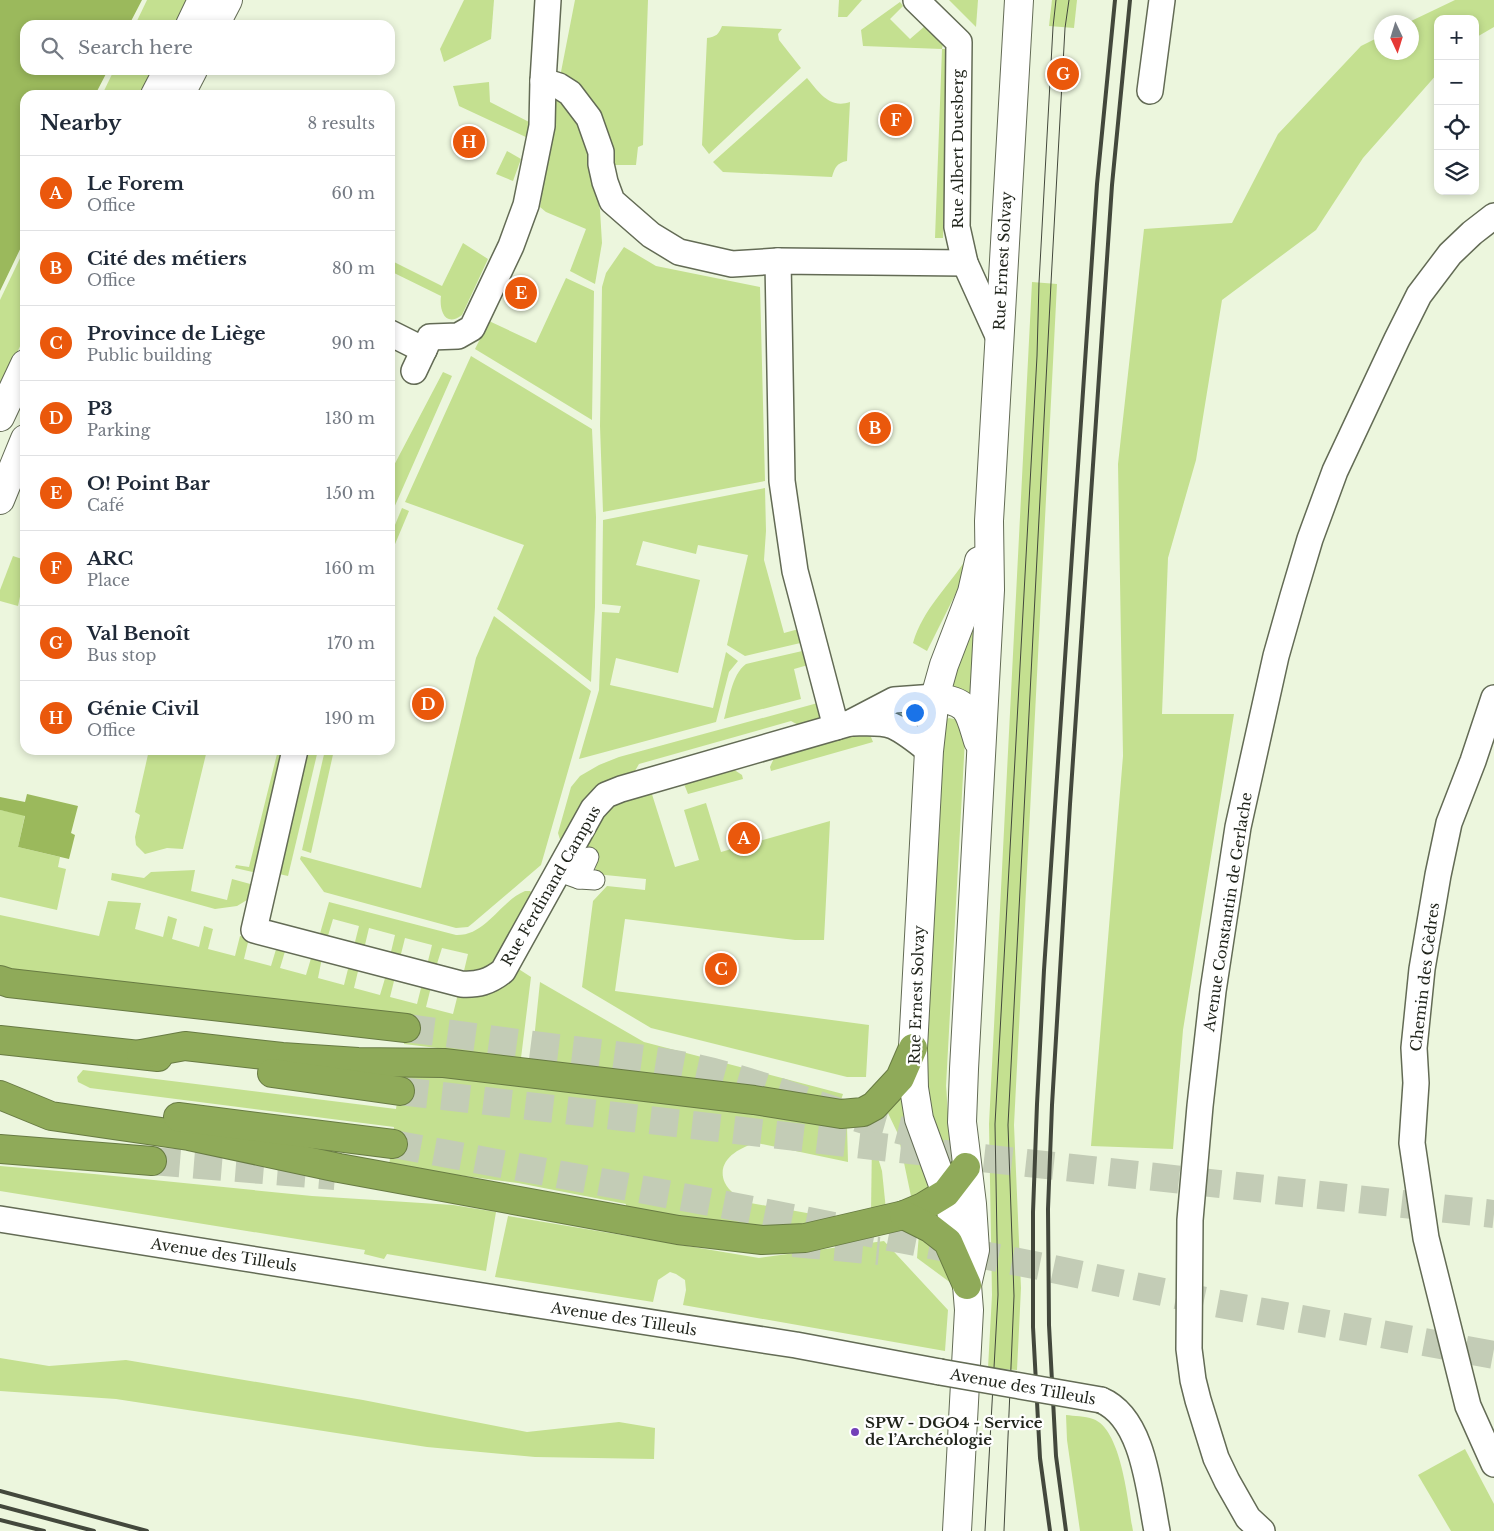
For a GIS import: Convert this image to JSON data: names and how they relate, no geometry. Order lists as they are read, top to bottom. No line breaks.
{"streets":{"street":["Rue Albert Duesberg","Rue Ernest Solvay","Rue Ferdinand Campus","Avenue Constantin de Gerlache","Chemin des Cèdres","Avenue des Tilleuls"]},"crossings":[["Rue Albert Duesberg","Rue Ernest Solvay"]],"places":["SPW - DGO4 - Service de l’Archéologie"],"north":"bottom","page":{"map_buttons":["+","−"],"search":"Search here","pins":["G","F","H","E","B","D","A","C"],"heading":["Nearby","8 results"],"list":[{"mark":"A","name":"Le Forem","note":"Office","value":"60 m"},{"mark":"B","name":"Cité des métiers","note":"Office","value":"80 m"},{"mark":"C","name":"Province de Liège","note":"Public building","value":"90 m"},{"mark":"D","name":"P3","note":"Parking","value":"130 m"},{"mark":"E","name":"O! Point Bar","note":"Café","value":"150 m"},{"mark":"F","name":"ARC","note":"Place","value":"160 m"},{"mark":"G","name":"Val Benoît","note":"Bus stop","value":"170 m"},{"mark":"H","name":"Génie Civil","note":"Office","value":"190 m"}]}}
